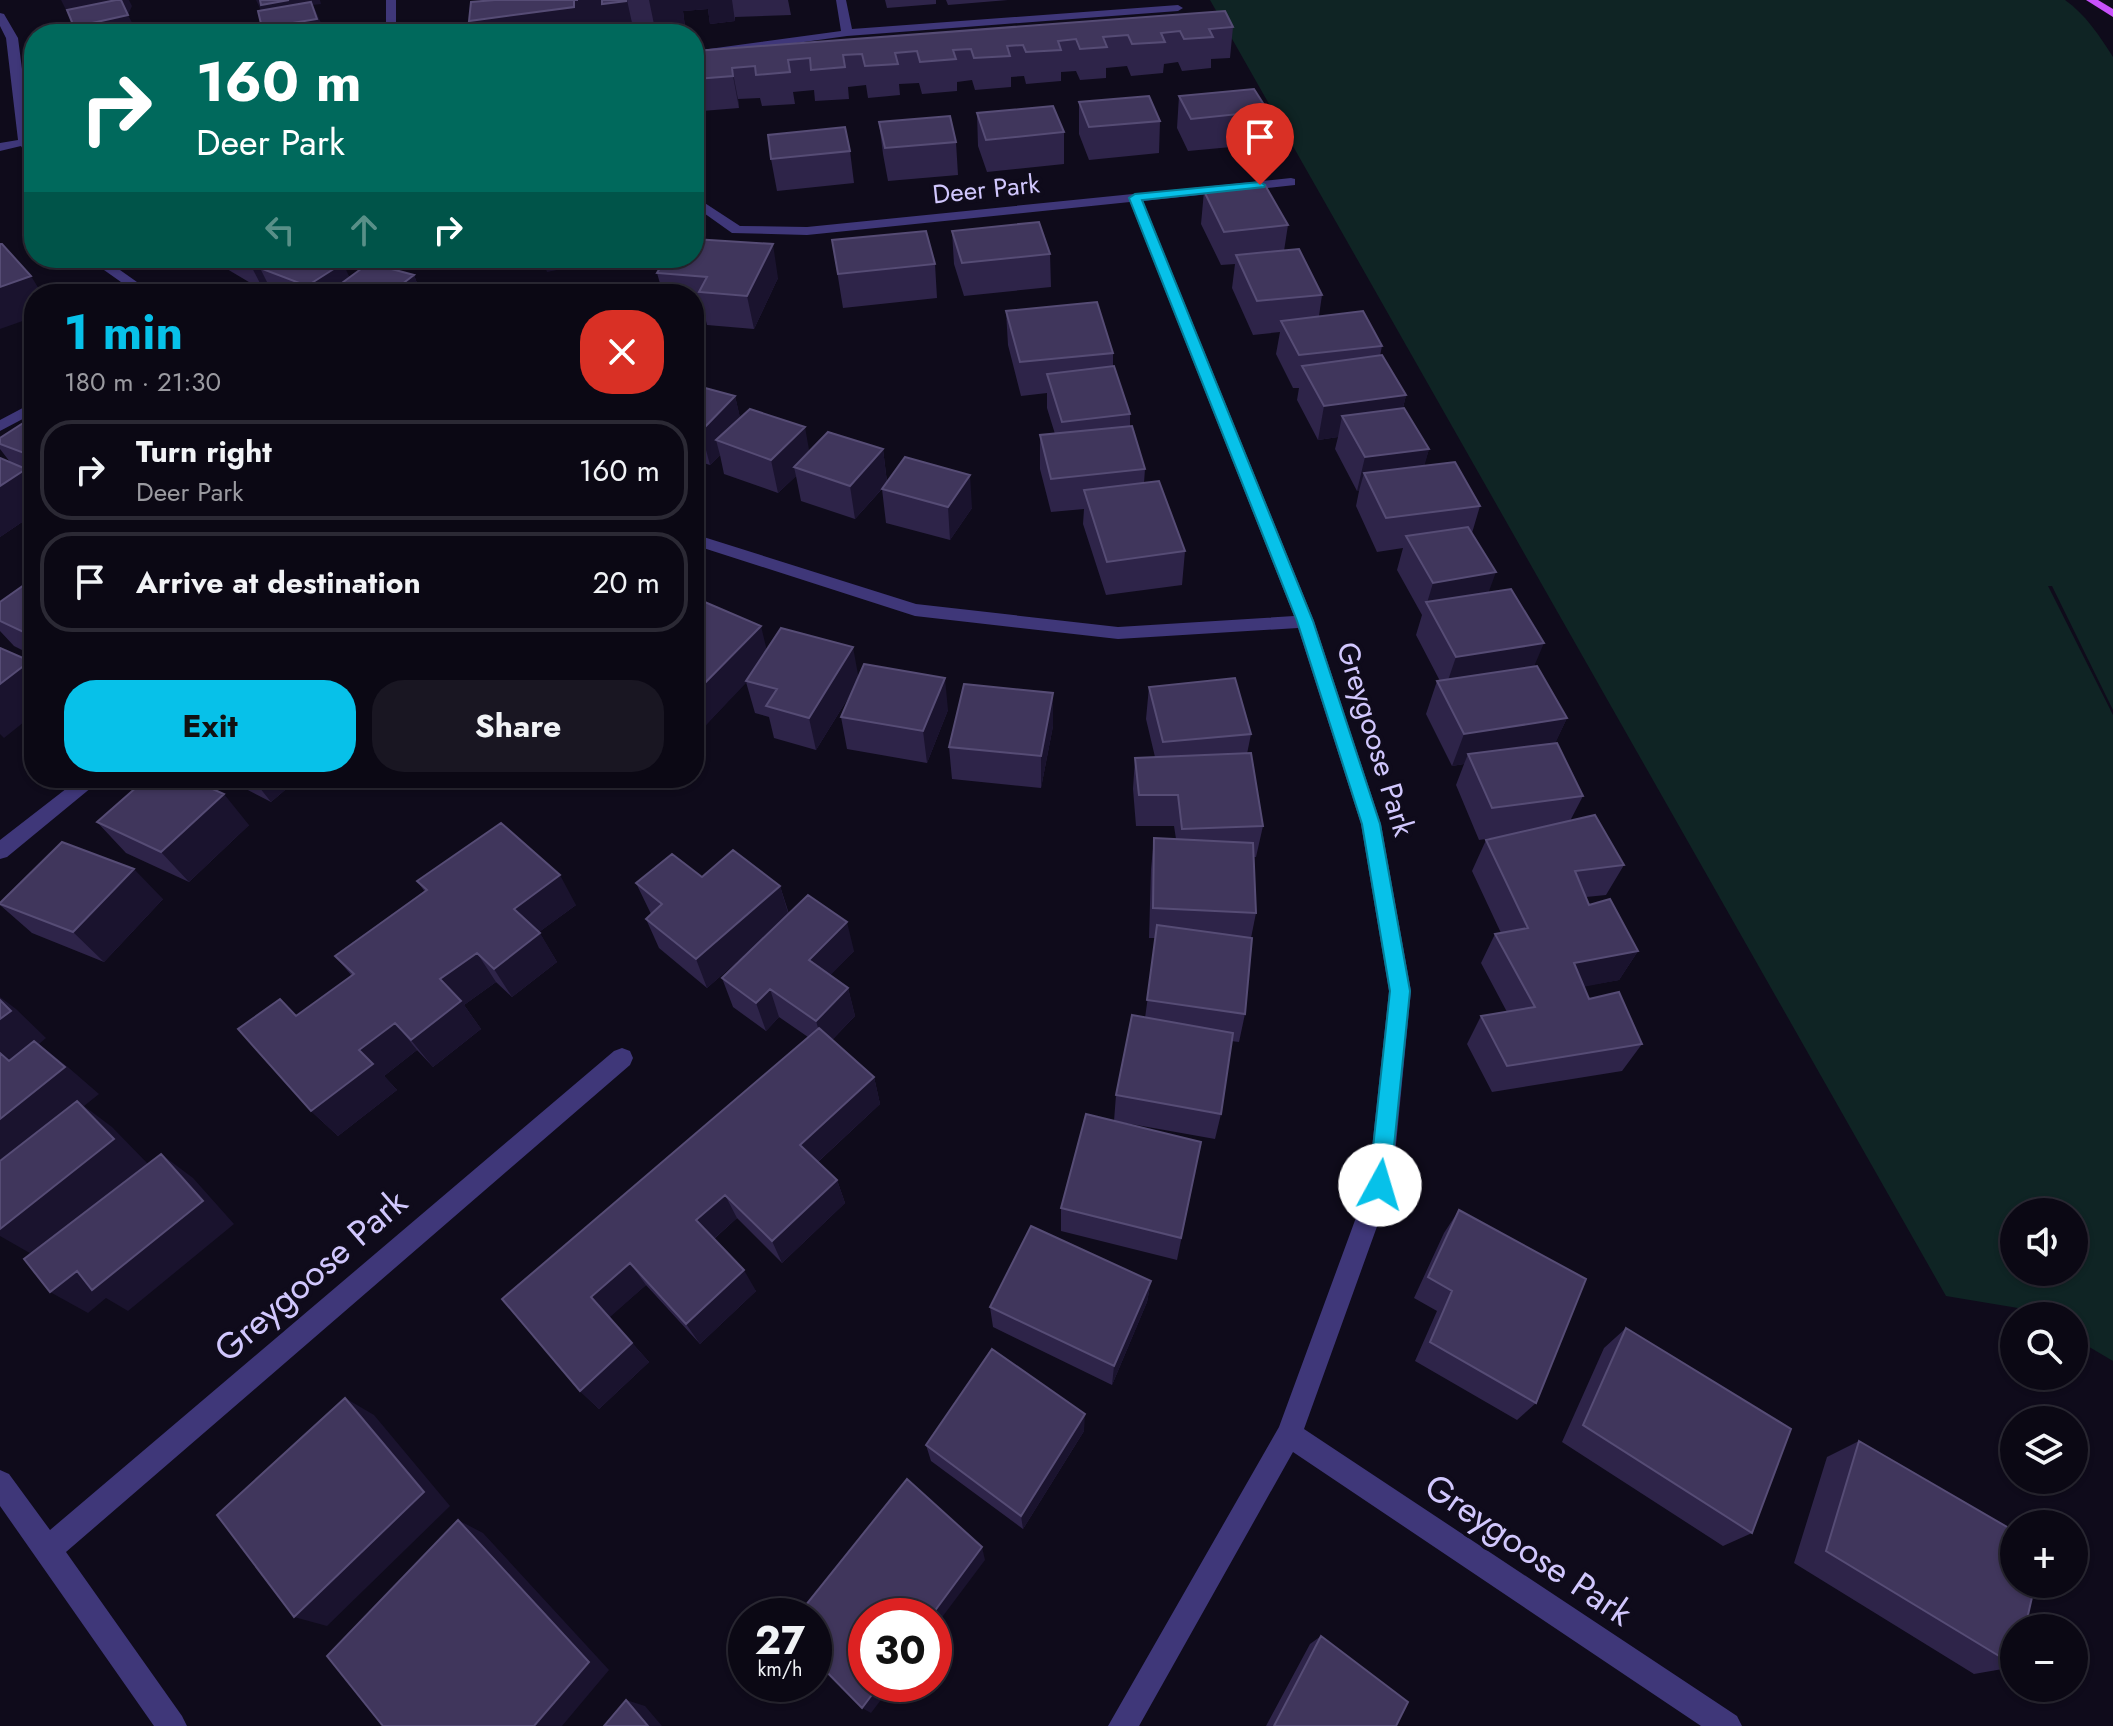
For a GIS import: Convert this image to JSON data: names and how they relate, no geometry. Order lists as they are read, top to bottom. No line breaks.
{"streets":{"street":["Deer Park","Greygoose Park"]},"crossings":[["Deer Park","Greygoose Park"]],"page":{"turn":["160 m","Deer Park"],"heading":["1 min","180 m · 21:30"],"list":[{"name":"Turn right","note":"Deer Park","value":"160 m"},{"name":"Arrive at destination","value":"20 m"}],"buttons":["Exit","Share"],"map_buttons":["+","−"],"speed":"27 km/h","limit":"30"}}
